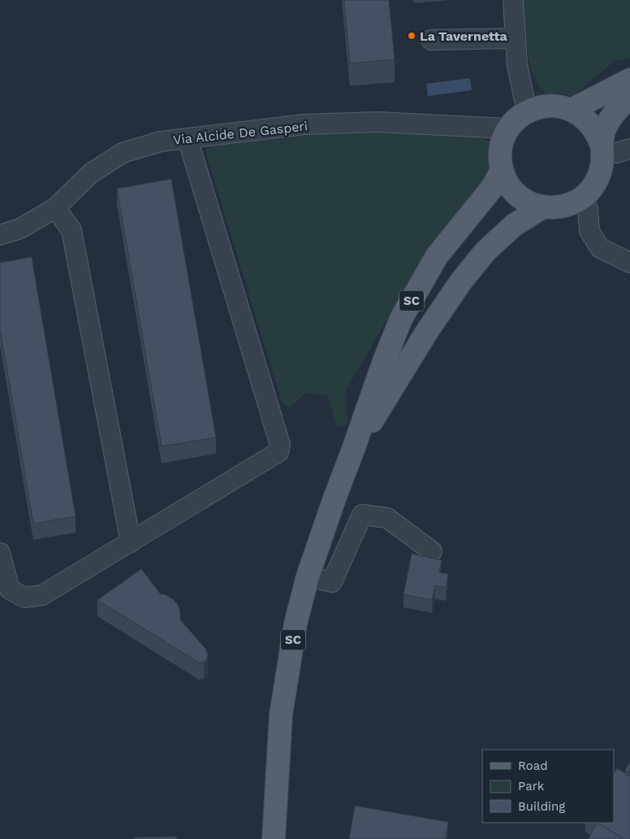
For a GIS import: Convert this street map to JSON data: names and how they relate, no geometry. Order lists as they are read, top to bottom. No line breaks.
{"streets":{"main road":["SC"],"street":["Via Alcide De Gasperi"]},"crossings":[["Via Alcide De Gasperi","SC"]],"places":["La Tavernetta"],"legend":["Road","Park","Building"]}
